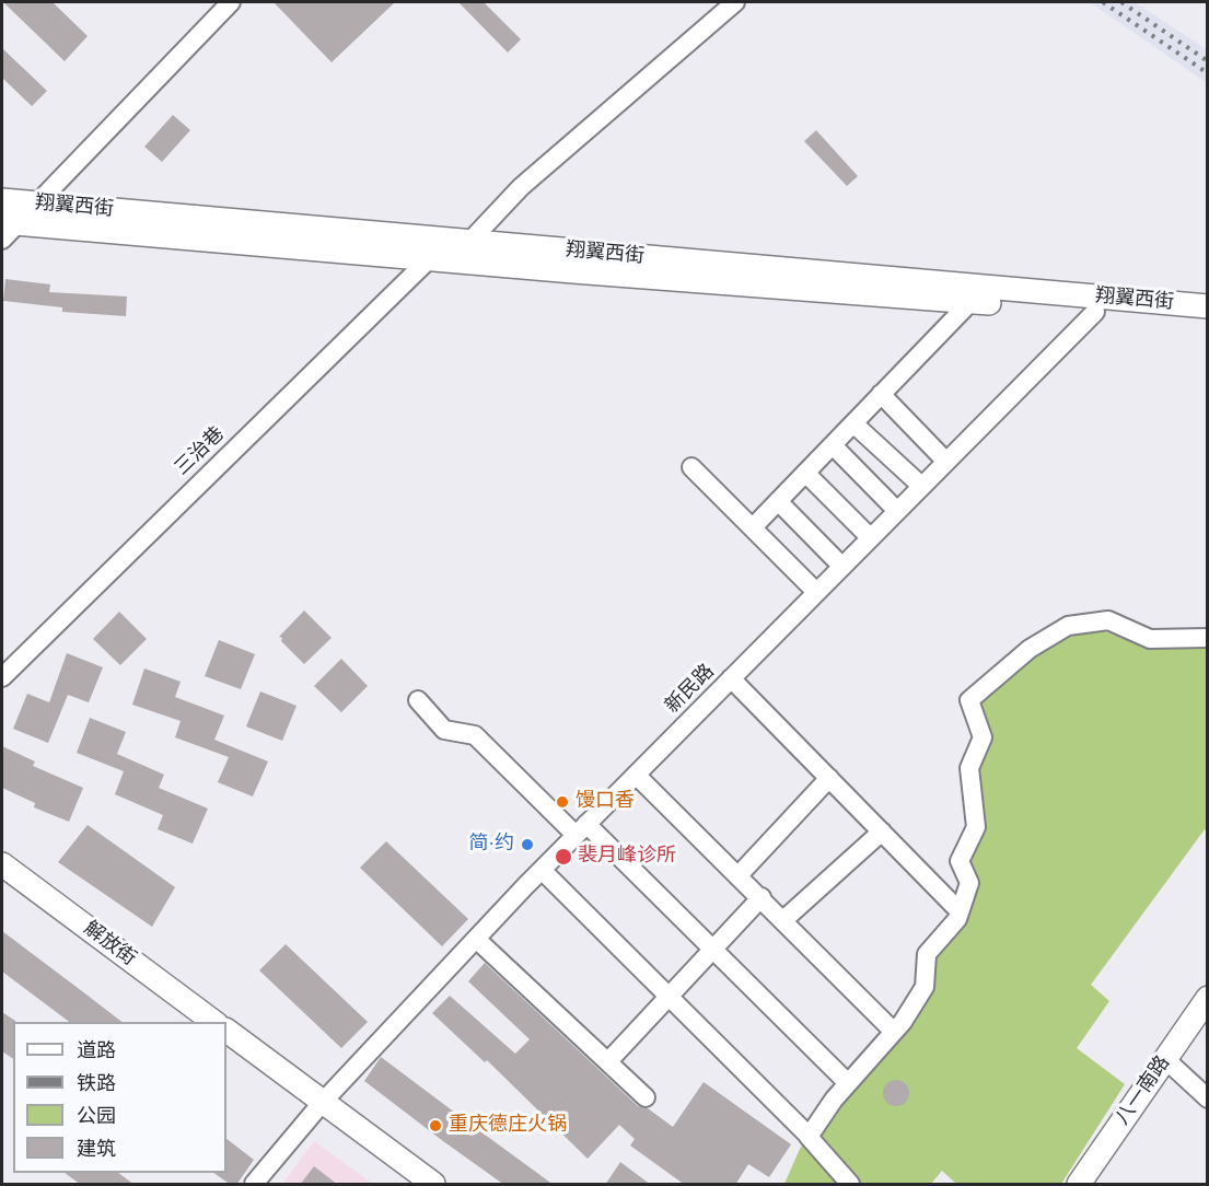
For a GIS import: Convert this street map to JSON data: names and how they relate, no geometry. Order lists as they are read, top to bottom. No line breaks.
{"streets":{"main road":["翔翼西街","解放街","八一南路"],"street":["三治巷","新民路"]},"crossings":[["翔翼西街","三治巷"],["翔翼西街","新民路"]],"places":["馒口香","简·约","裴月峰诊所","重庆德庄火锅"],"legend":["道路","铁路","公园","建筑"]}
